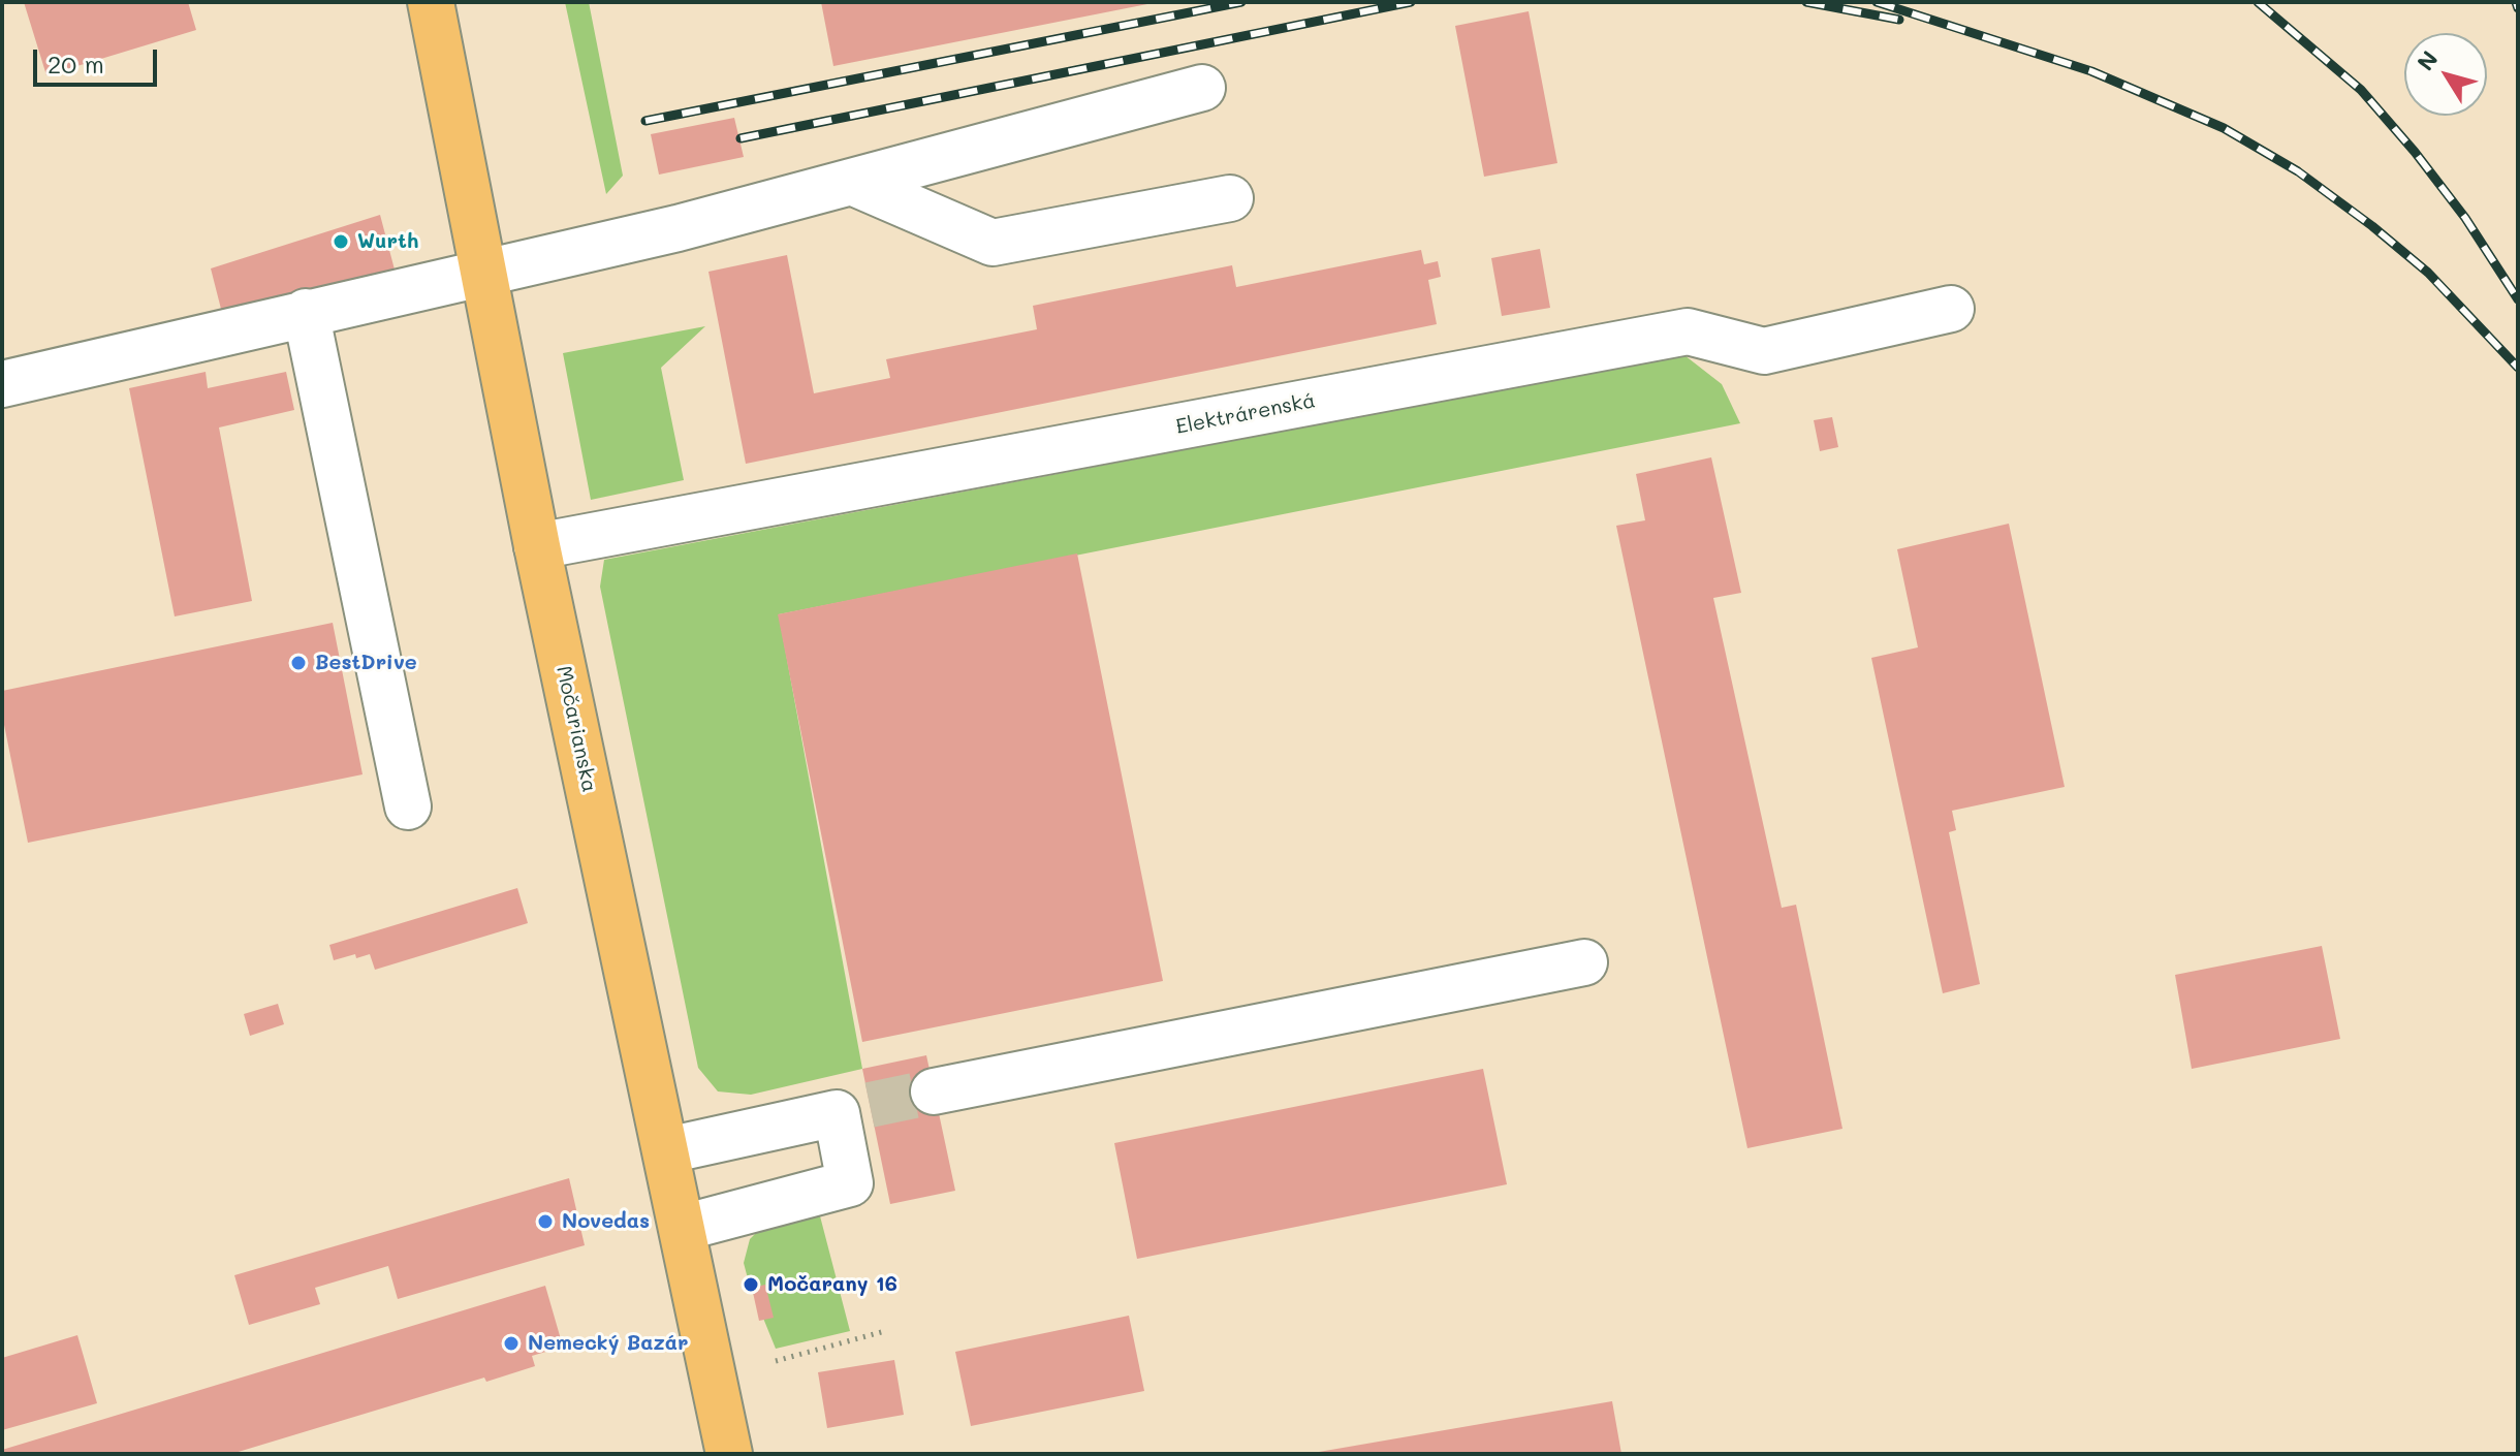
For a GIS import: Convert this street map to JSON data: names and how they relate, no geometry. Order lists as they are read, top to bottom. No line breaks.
{"streets":{"main road":["Močarianska"],"lane":["Elektrárenská"]},"crossings":[["Elektrárenská","Močarianska"]],"places":["Wurth","BestDrive","Novedas","Močarany 16","Nemecký Bazár"],"scale_bar":"20 m","north":"top left"}
